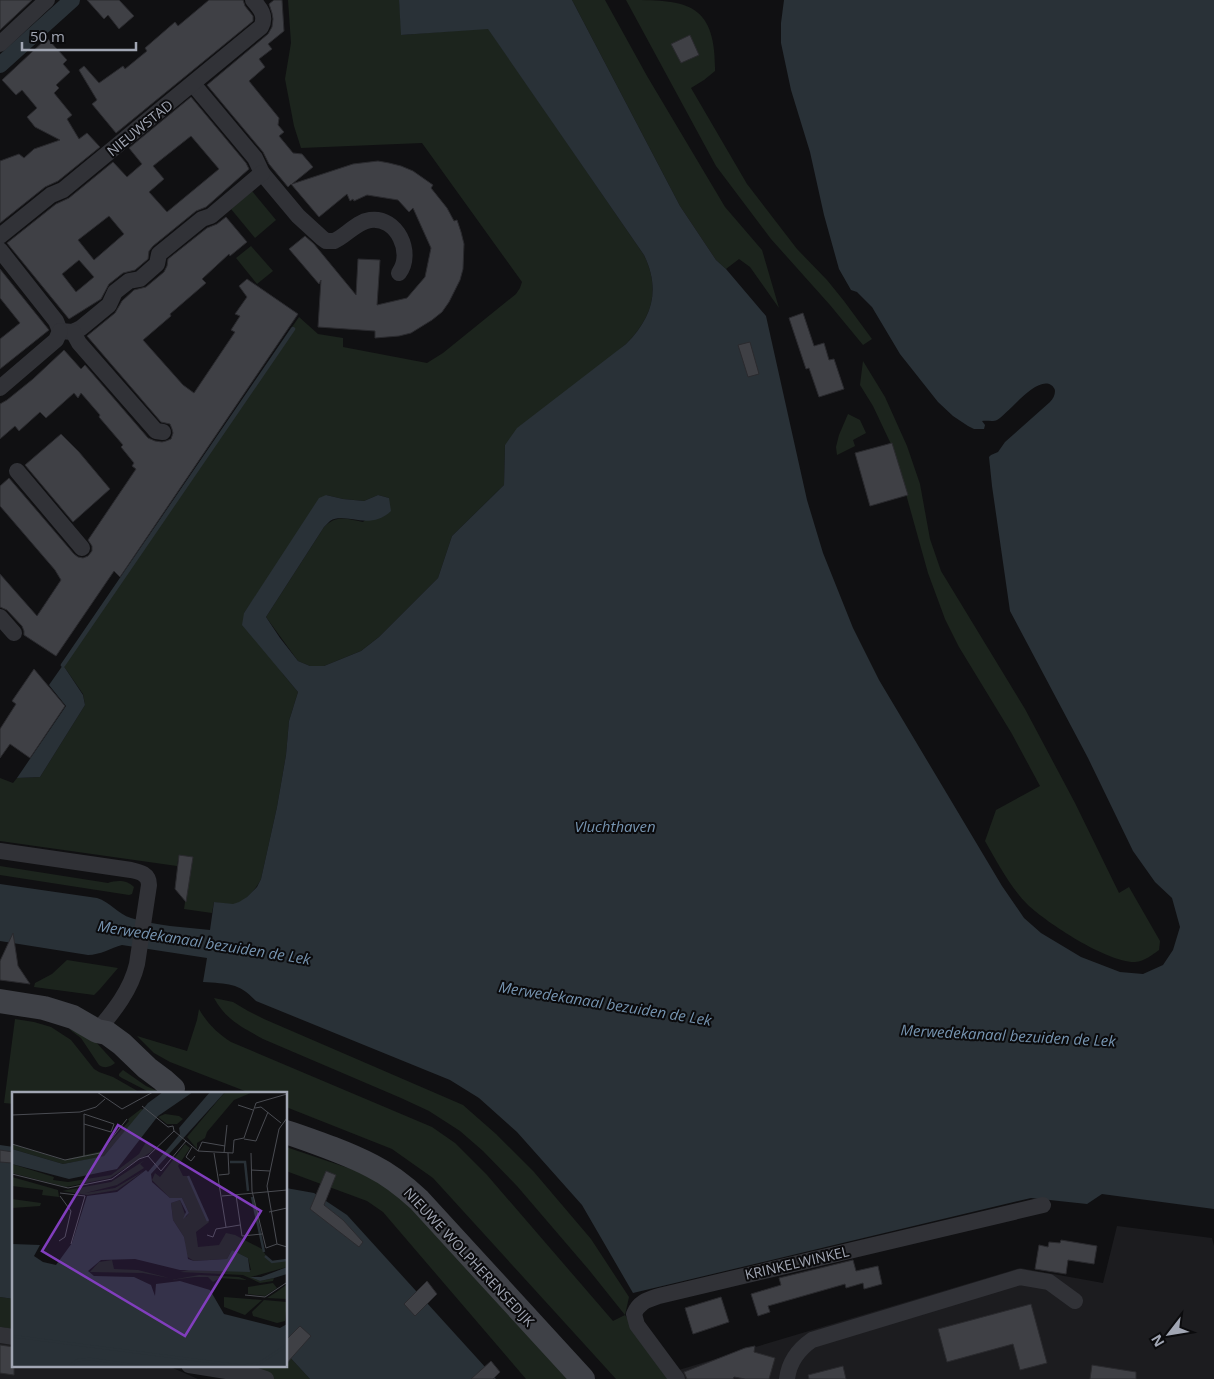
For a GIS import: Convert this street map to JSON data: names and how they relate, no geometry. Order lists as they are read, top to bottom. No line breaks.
{"streets":{"street":["NIEUWSTAD","NIEUWE WOLPHERENSEDIJK","KRINKELWINKEL"]},"water":["Vluchthaven","Merwedekanaal bezuiden de Lek"],"scale_bar":"50 m","north":"bottom left"}
